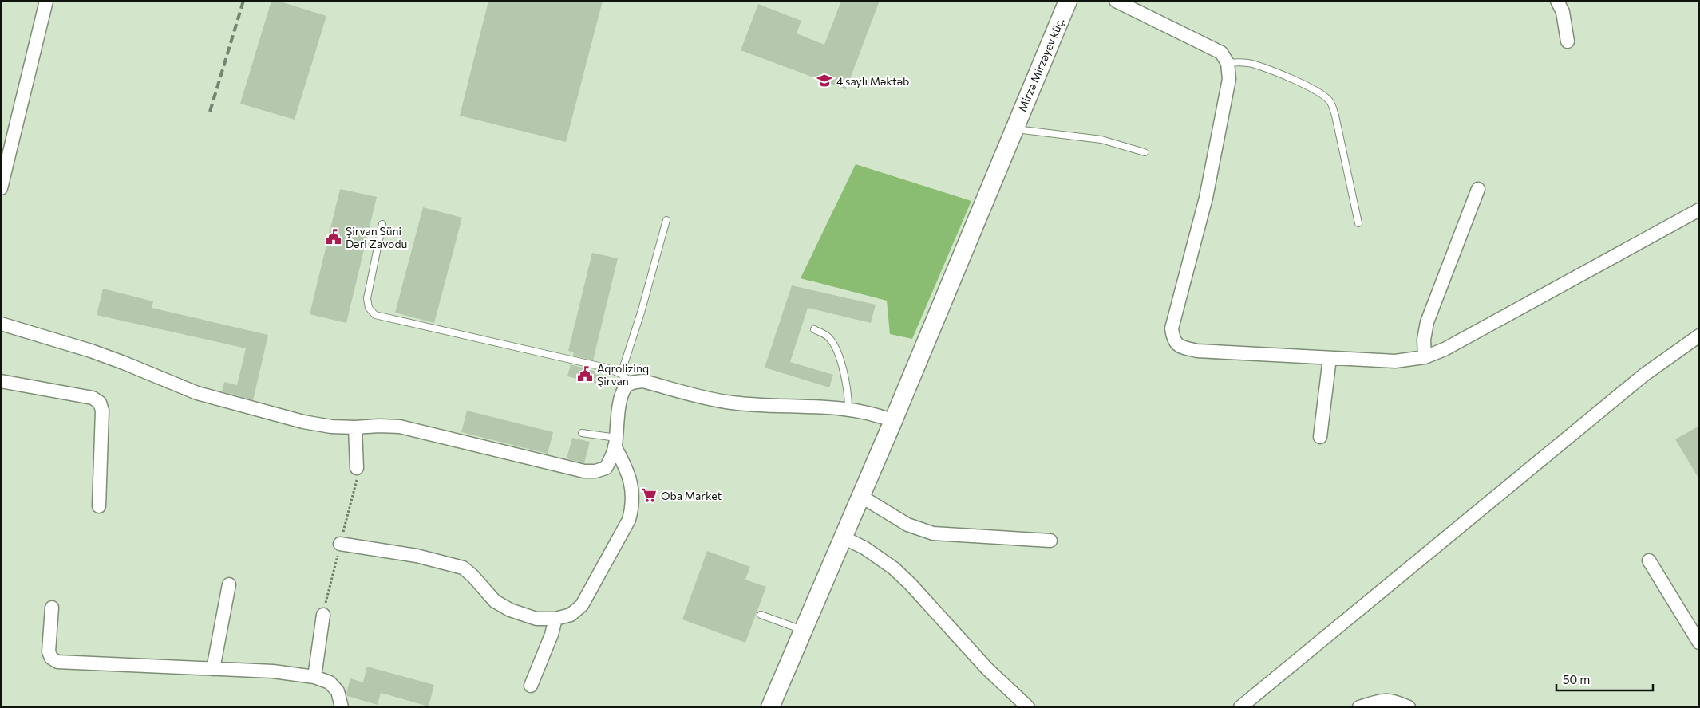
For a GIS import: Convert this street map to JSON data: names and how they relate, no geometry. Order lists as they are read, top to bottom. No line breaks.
{"streets":{"main road":["Mirzə Mirzəyev küç."]},"places":{"school or university":["4 saylı Məktəb"],"public building":["Şirvan Süni Dəri Zavodu","Aqrolizinq Şirvan"],"supermarket":["Oba Market"]},"scale_bar":"50 m"}
